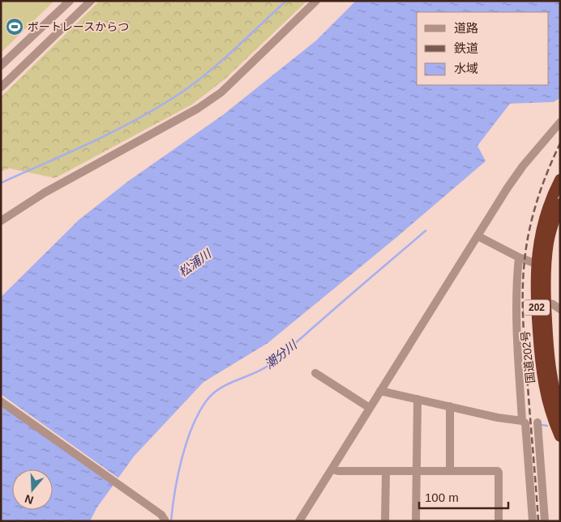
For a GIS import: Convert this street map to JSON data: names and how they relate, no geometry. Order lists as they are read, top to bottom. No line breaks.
{"streets":{"highway":["202","国道202号"]},"water":["松浦川","潮分川"],"places":{"sports":["ボートレースからつ"]},"legend":["道路","鉄道","水域"],"scale_bar":"100 m","north":"bottom"}
